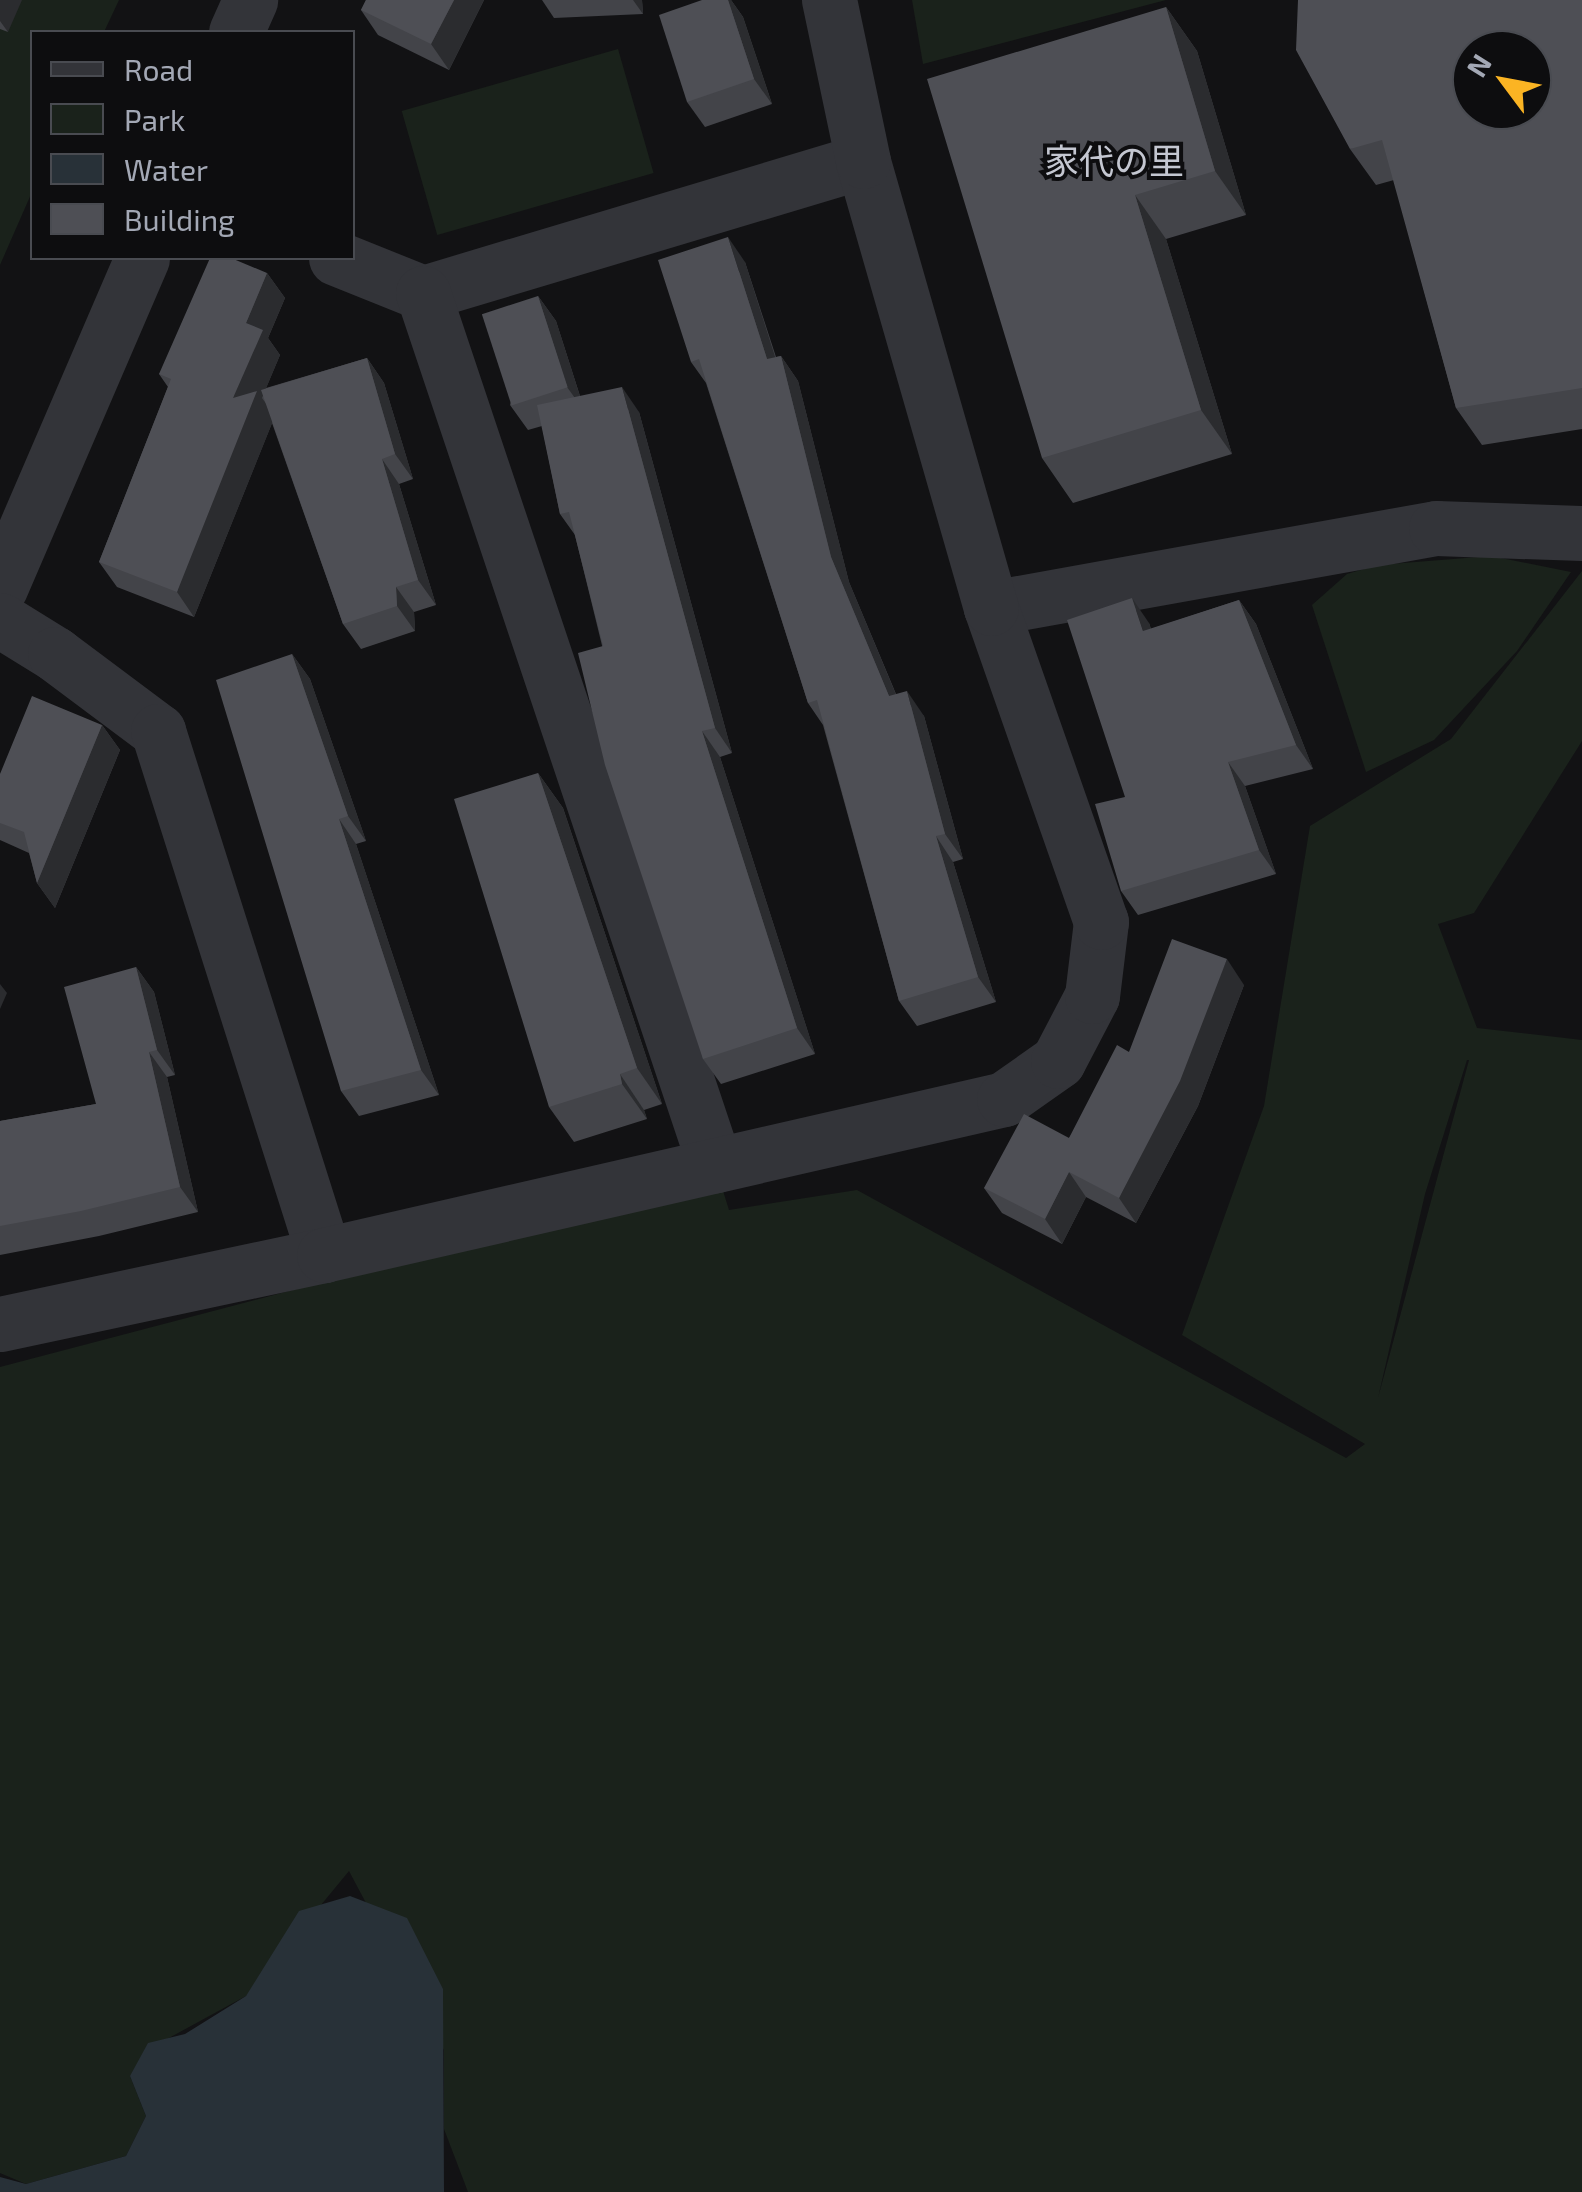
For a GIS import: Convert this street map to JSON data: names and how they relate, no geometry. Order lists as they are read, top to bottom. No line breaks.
{"districts":["家代の里"],"legend":["Road","Park","Water","Building"],"north":"top left"}
